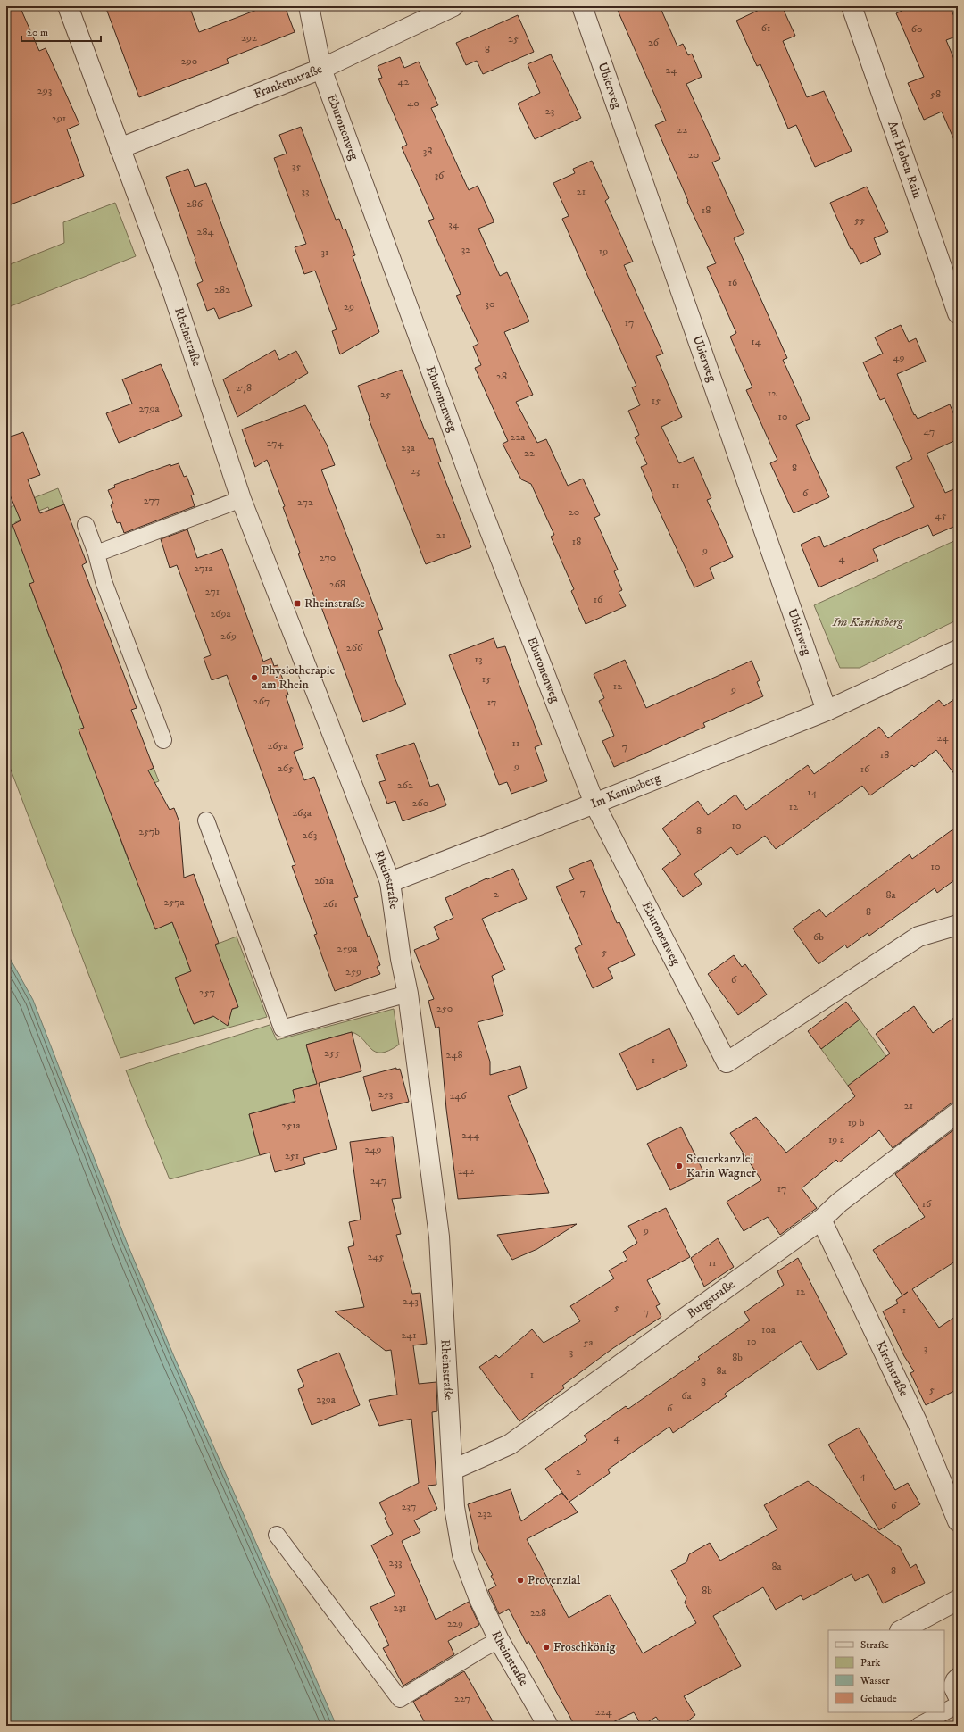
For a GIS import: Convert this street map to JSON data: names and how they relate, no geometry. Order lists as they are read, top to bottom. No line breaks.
{"streets":{"street":["Frankenstraße","Ubierweg","Eburonenweg","Am Hohen Rain","Rheinstraße","Im Kaninsberg","Burgstraße","Kirchstraße"]},"crossings":[["Frankenstraße","Eburonenweg"],["Frankenstraße","Rheinstraße"],["Ubierweg","Im Kaninsberg"],["Eburonenweg","Im Kaninsberg"],["Rheinstraße","Im Kaninsberg"],["Rheinstraße","Burgstraße"],["Burgstraße","Kirchstraße"]],"parks":["Im Kaninsberg"],"places":{"transit":["Rheinstraße"],"other":["Physiotherapie am Rhein","Steuerkanzlei Karin Wagner","Provenzial","Froschkönig"]},"house_numbers":["61","60","292","25","26","8","290","24","42","293","58","40","23","291","22","38","20","35","36","33","21","286","18","55","34","284","32","19","31","16","282","30","29","17","14","49","28","278","12","25","15","279a","10","47","22a","274","23a","22","8","23","11","6","277","272","20","45","21","18","9","270","4","271a","268","271","16","269a","269","266","13","15","12","9","267","17","24","11","265a","7","18","9","265","16","262","14","260","12","263a","10","8","257b","263","10","261a","7","2","8a","257a","261","8","6b","259a","5","259","6","257","250","255","248","1","253","246","21","19 b","251a","244","19 a","249","251","242","247","17","16","9","245","11","12","243","5","1","7","10a","241","10","5a","3","3","8b","8a","1","8","5","6a","239a","6","4","2","4","6","237","232","233","8a","8","8b","231","228","229","227","224"],"legend":["Straße","Park","Wasser","Gebäude"],"scale_bar":"20 m"}
